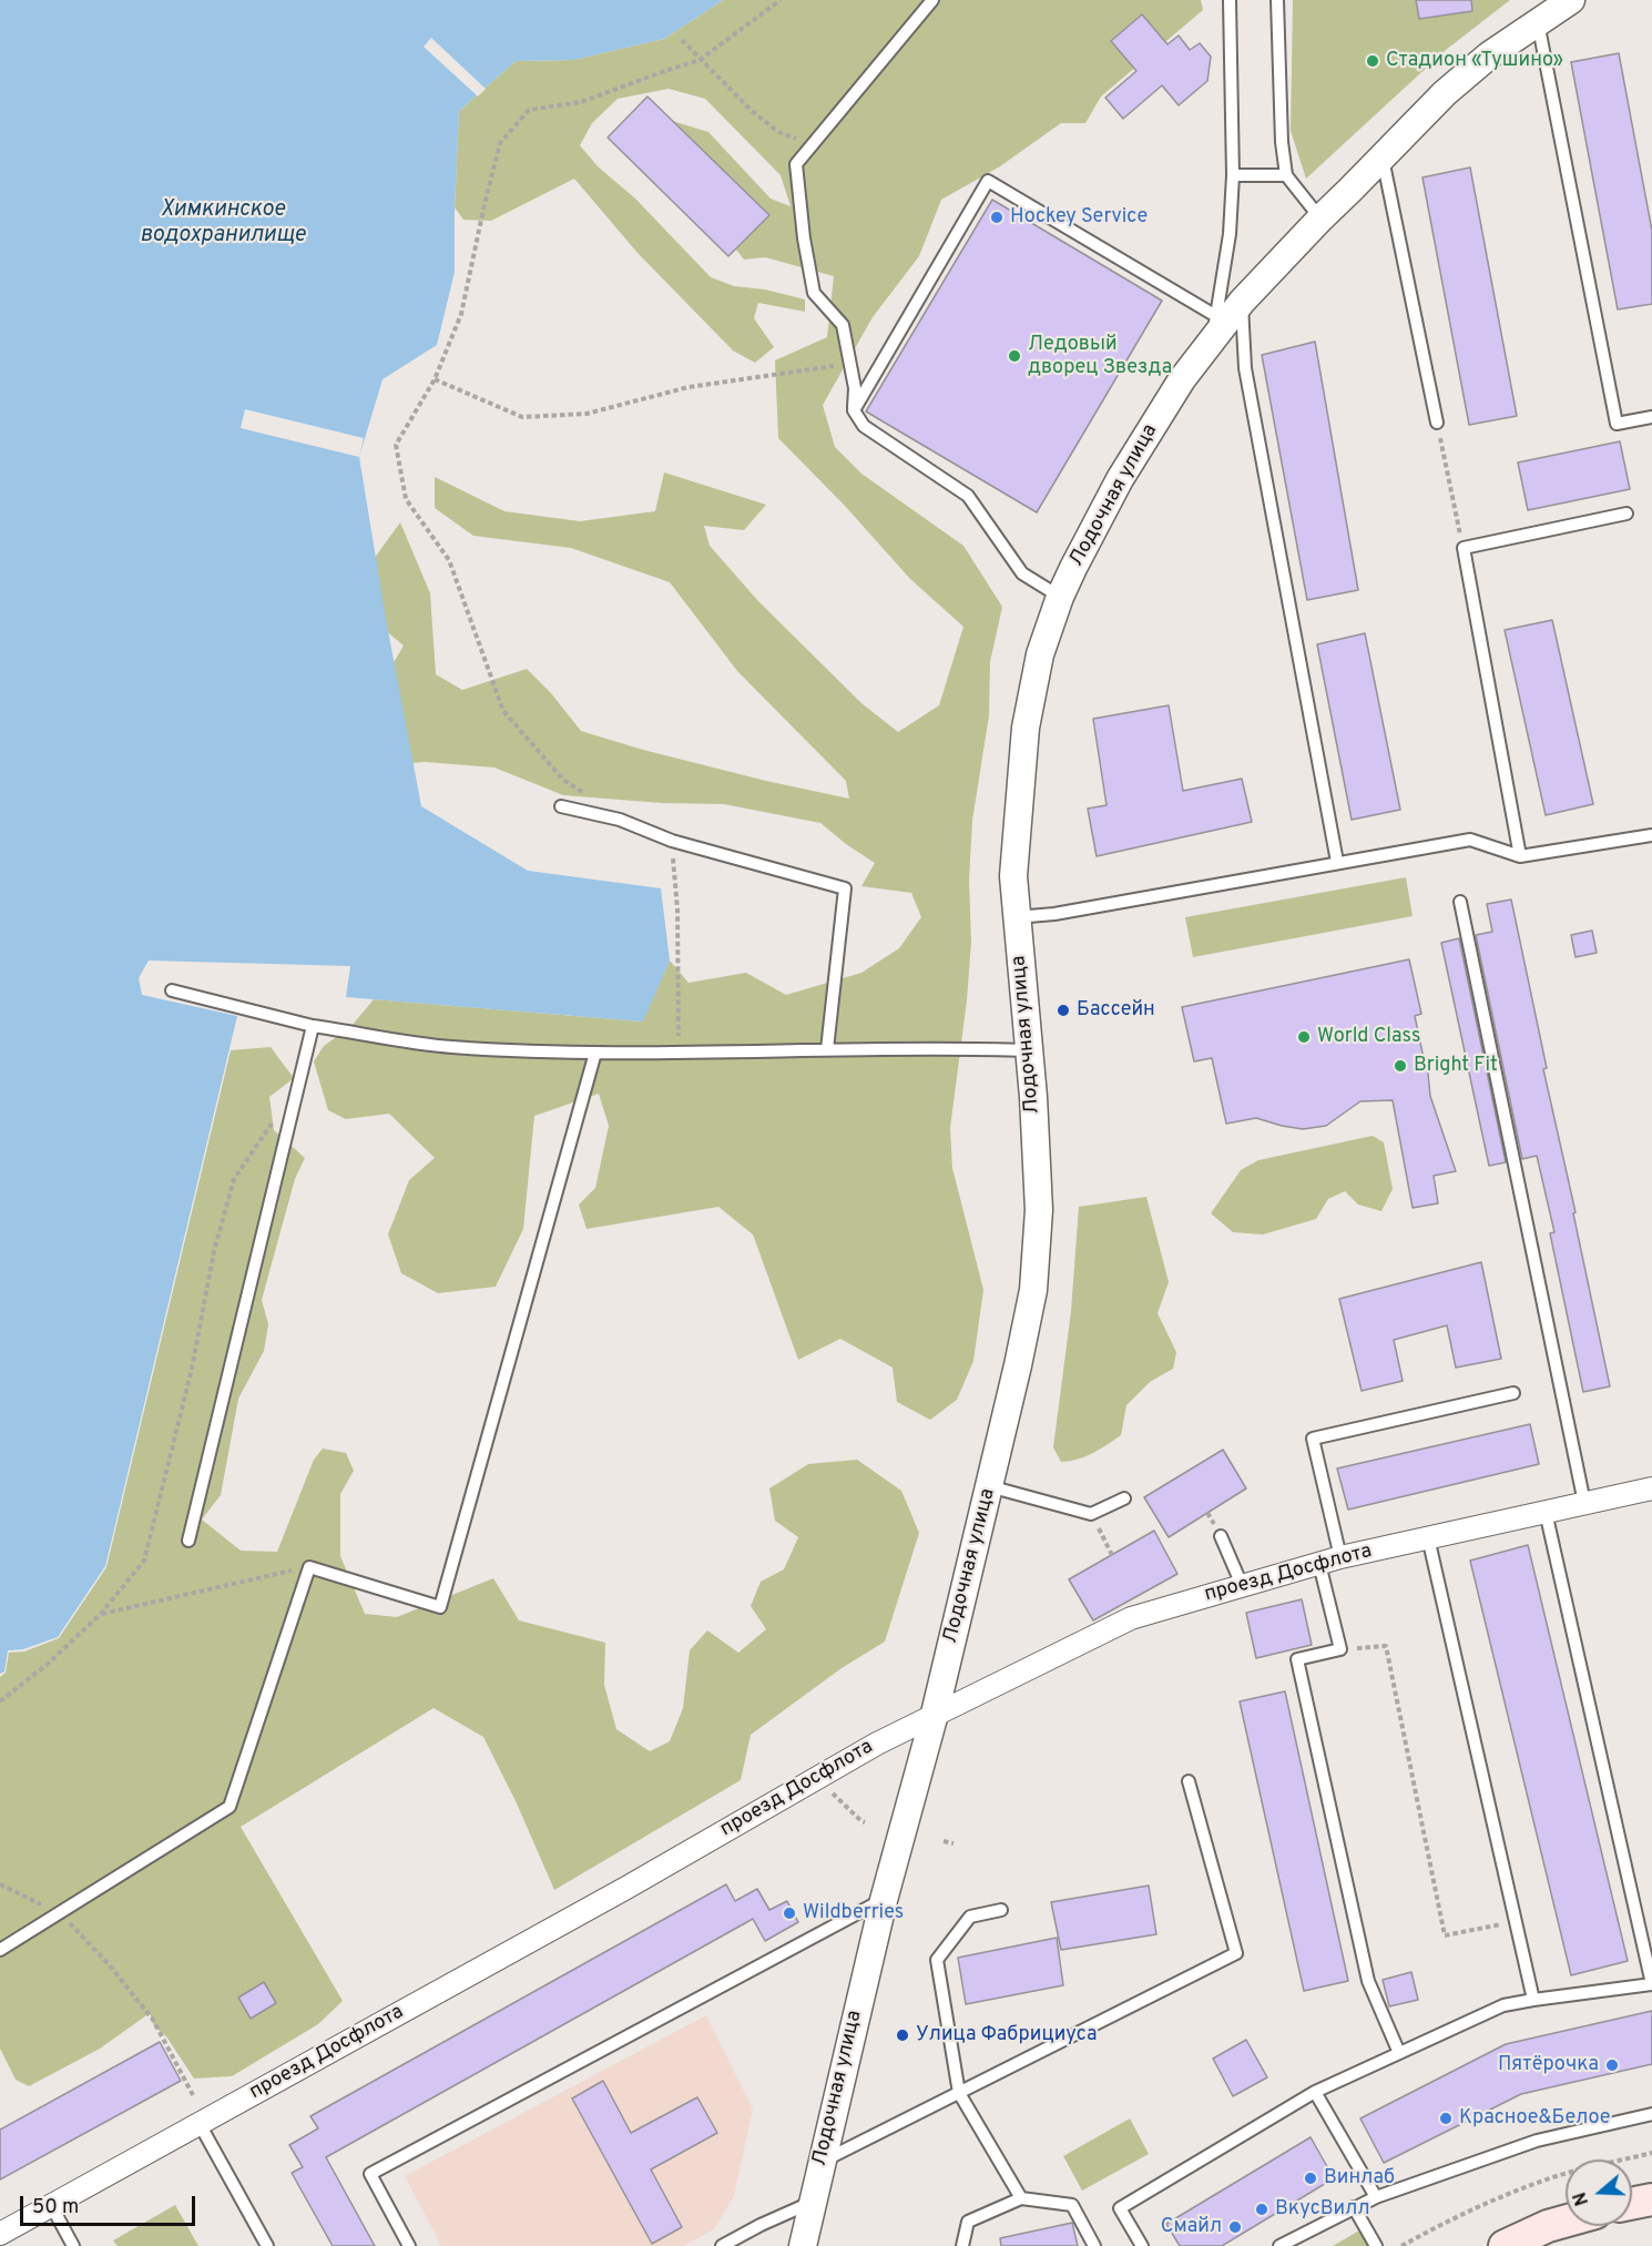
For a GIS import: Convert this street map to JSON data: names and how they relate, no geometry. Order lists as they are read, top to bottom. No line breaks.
{"streets":{"street":["Лодочная улица","проезд Досфлота"]},"crossings":[["Лодочная улица","проезд Досфлота"]],"water":["Химкинское водохранилище"],"places":["Стадион «Тушино»","Hockey Service","Ледовый дворец Звезда","Бассейн","World Class","Bright Fit","Wildberries","Улица Фабрициуса","Пятёрочка","Красное&Белое","Винлаб","ВкусВилл","Смайл"],"scale_bar":"50 m","north":"left"}
